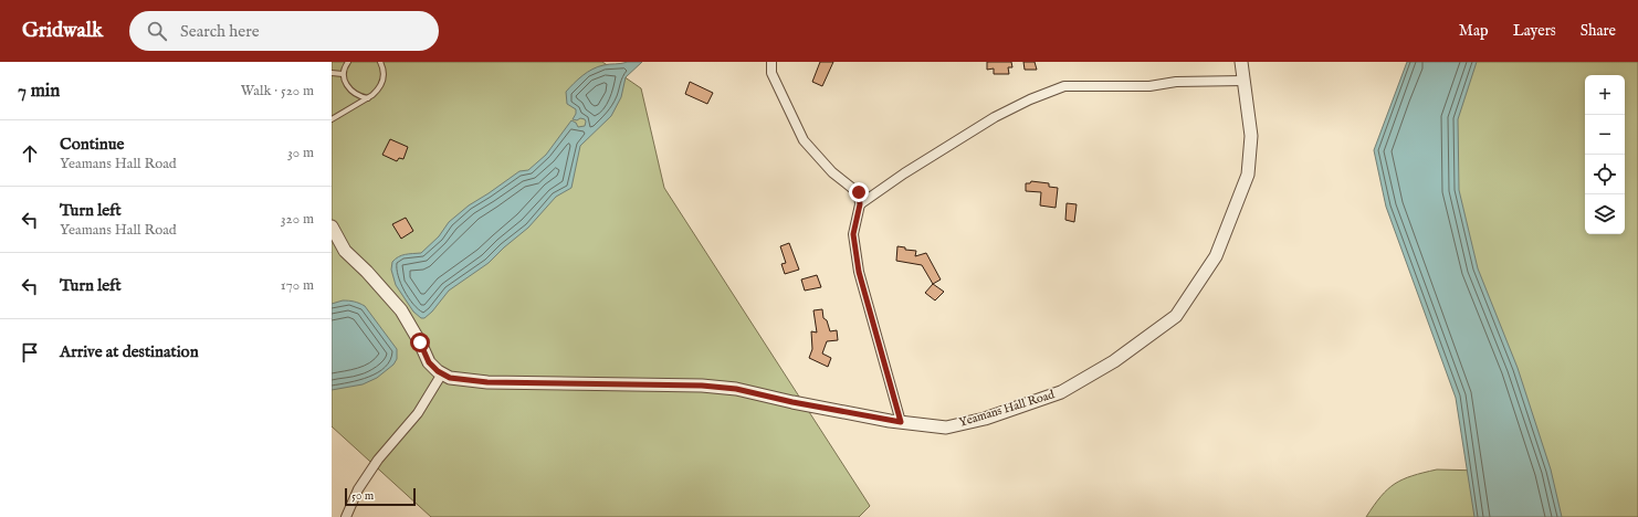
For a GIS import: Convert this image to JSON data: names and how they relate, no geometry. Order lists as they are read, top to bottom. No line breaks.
{"streets":{"street":["Yeamans Hall Road"]},"scale_bar":"50 m","page":{"header":"Gridwalk","search":"Search here","nav":["Map","Layers","Share"],"heading":["7 min","Walk · 520 m"],"map_buttons":["+","−"],"list":[["Continue","Yeamans Hall Road","30 m"],["Turn left","Yeamans Hall Road","320 m"],["Turn left","170 m"],"Arrive at destination"],"scale":"50 m"}}
